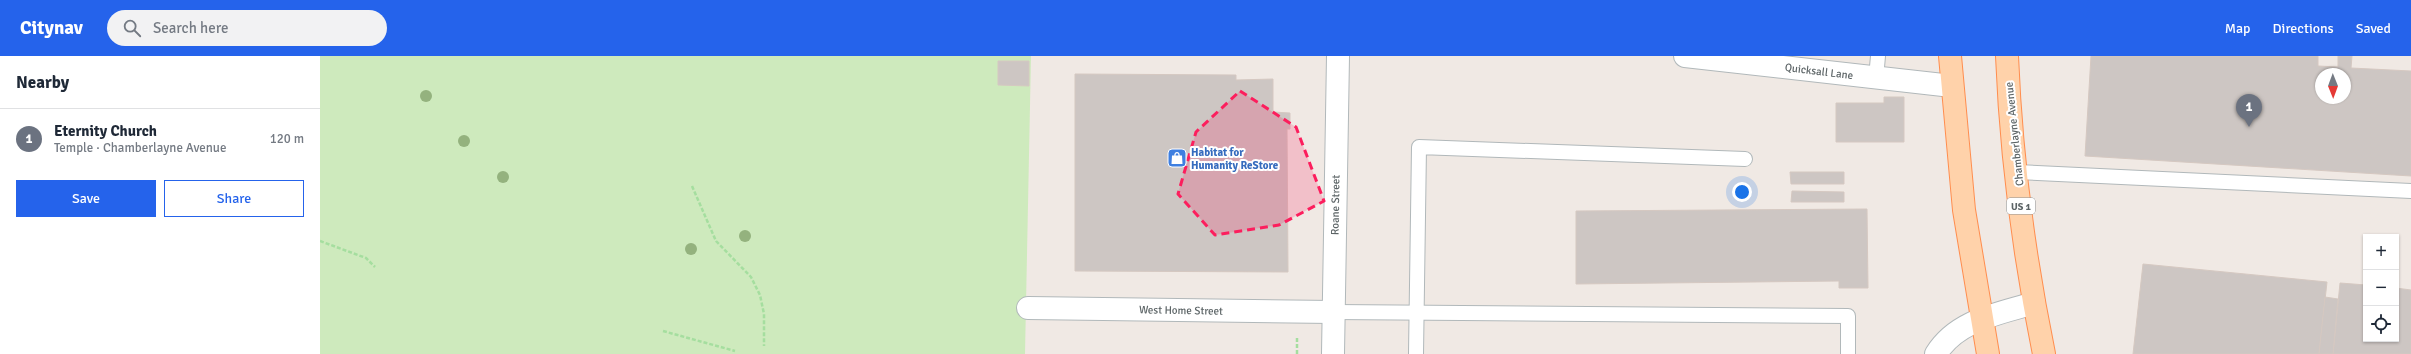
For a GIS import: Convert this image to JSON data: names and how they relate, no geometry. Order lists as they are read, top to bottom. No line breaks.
{"streets":{"main road":["Chamberlayne Avenue","US 1"],"street":["Quicksall Lane","Roane Street","West Home Street"]},"crossings":[["Roane Street","West Home Street"]],"places":{"shop":["Habitat for Humanity ReStore"]},"north":"bottom","page":{"header":"Citynav","search":"Search here","nav":["Map","Directions","Saved"],"heading":"Nearby","pins":"1","list":[{"mark":"1","name":"Eternity Church","note":"Temple · Chamberlayne Avenue","value":"120 m"}],"buttons":["Save","Share"],"map_buttons":["+","−"]}}
